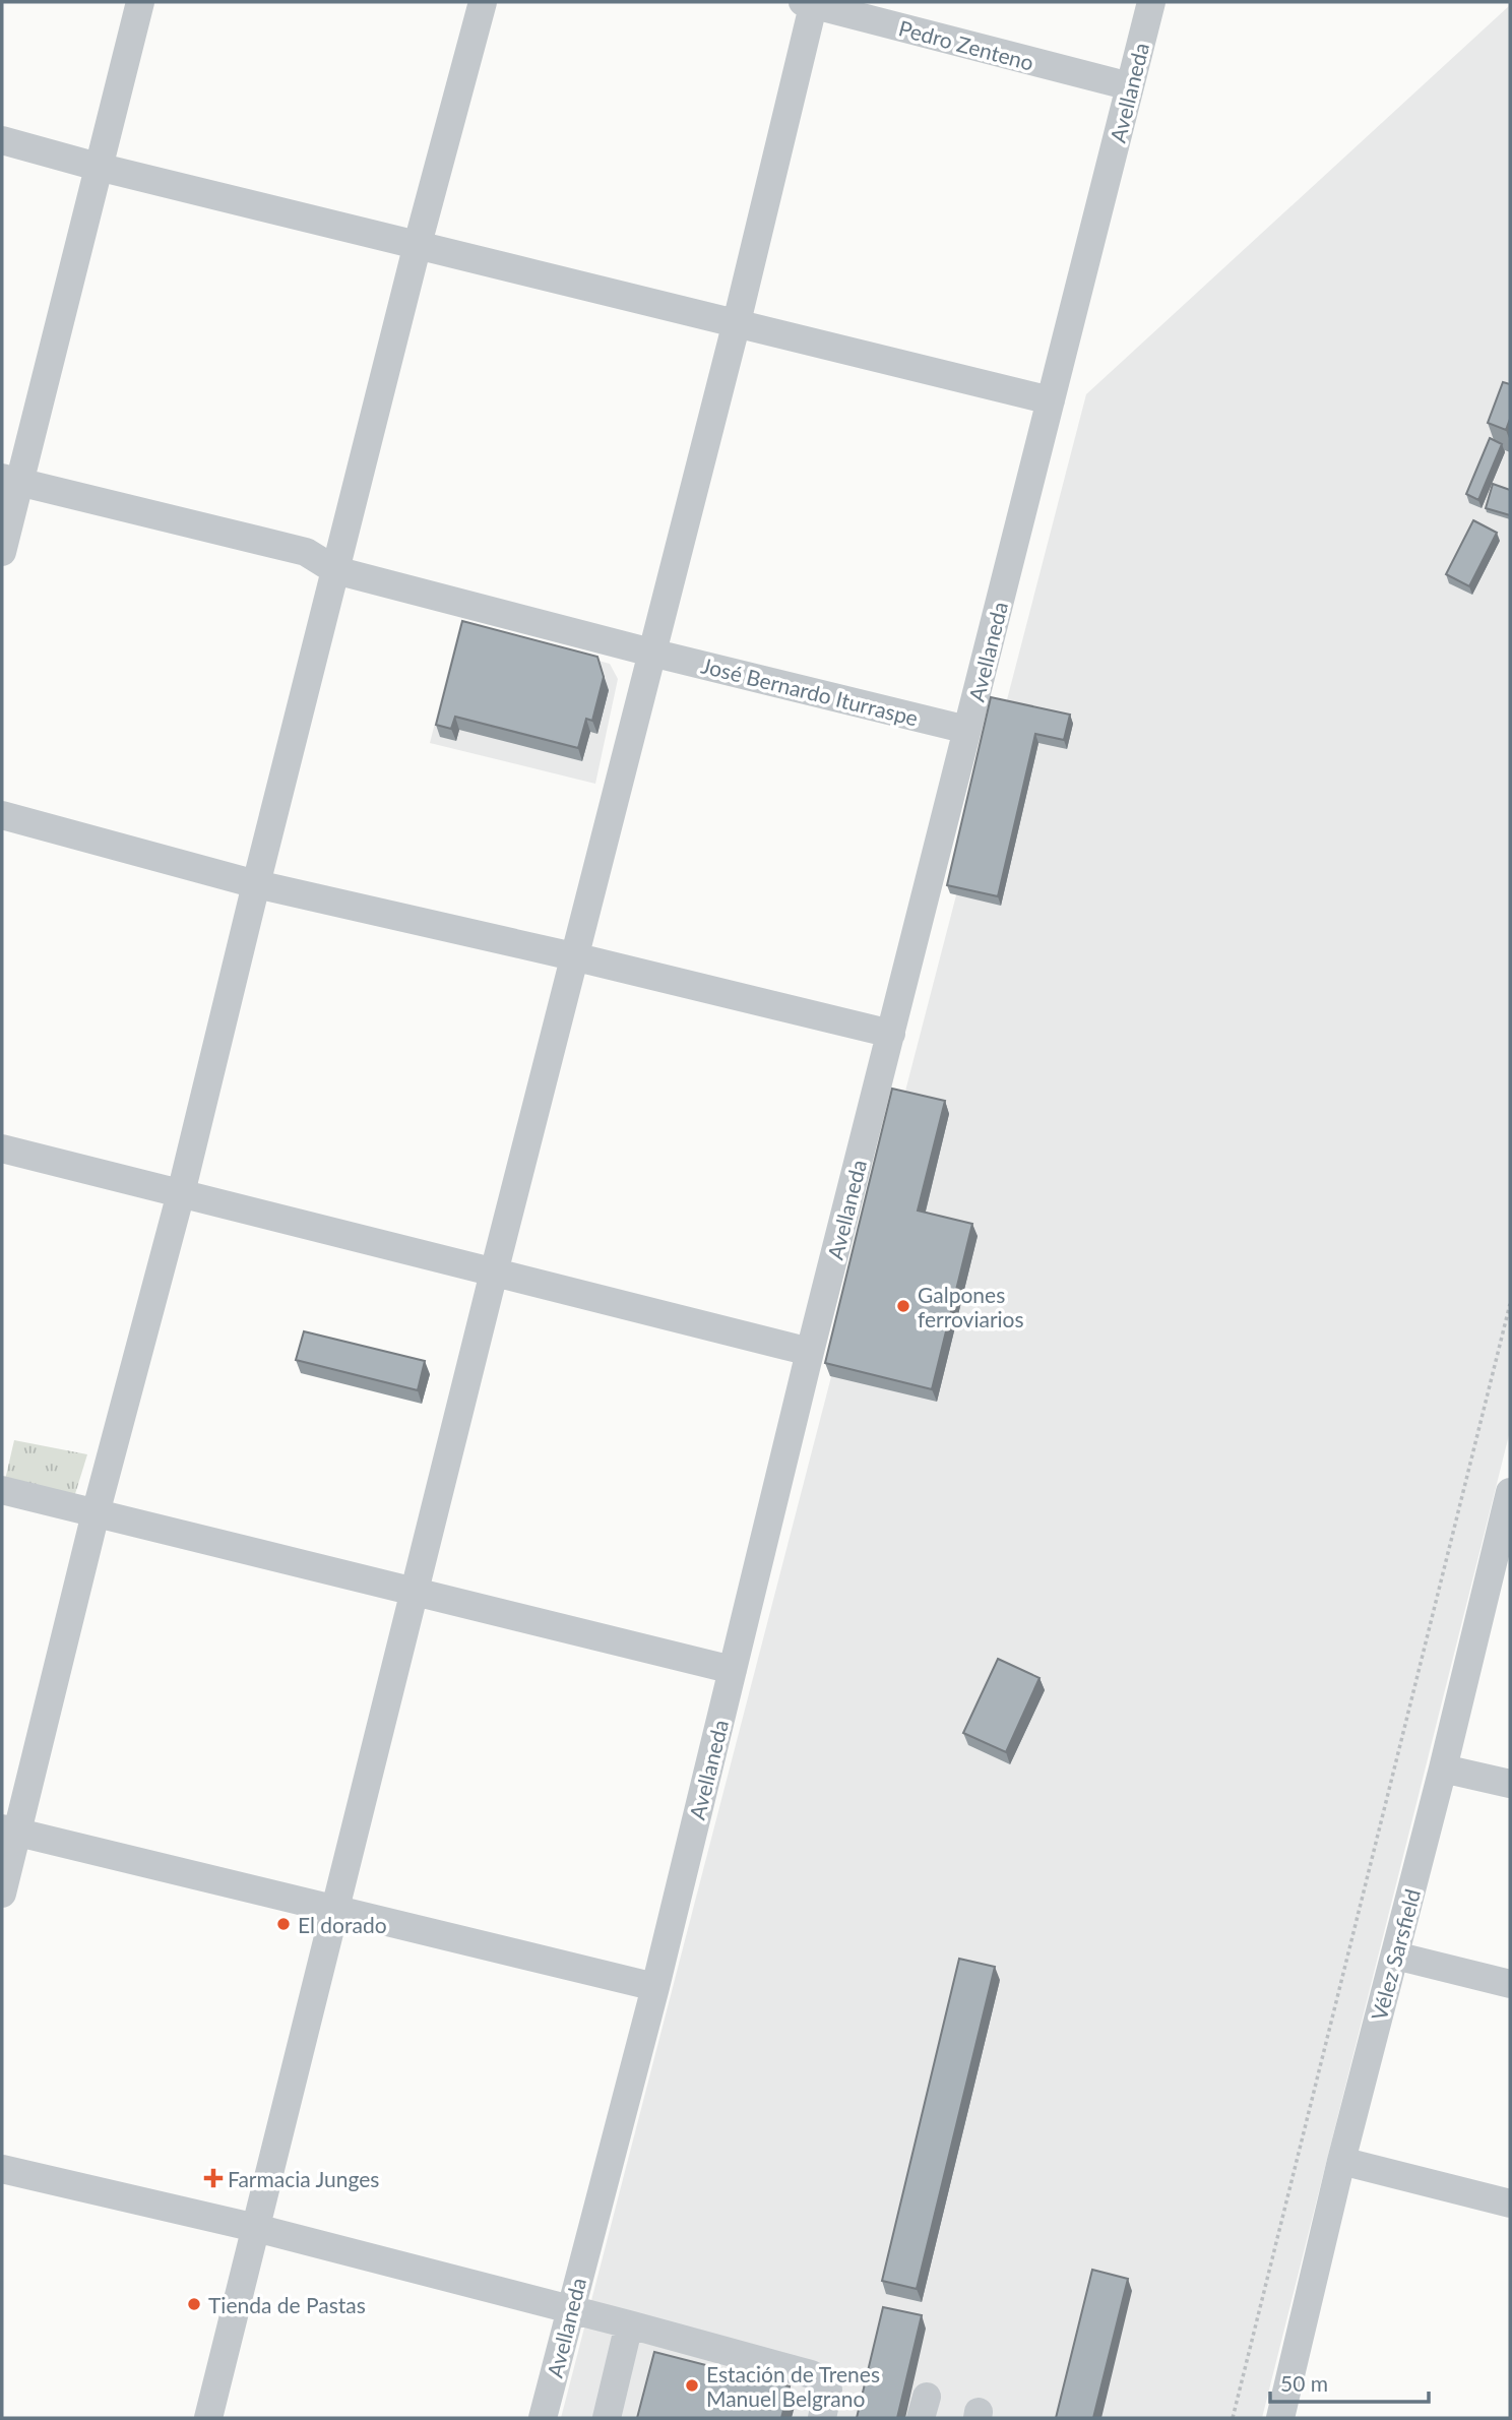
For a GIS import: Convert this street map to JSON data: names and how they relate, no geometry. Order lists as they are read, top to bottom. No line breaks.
{"streets":{"street":["Pedro Zenteno","Avellaneda","José Bernardo Iturraspe","Vélez Sarsfield"]},"crossings":[["Pedro Zenteno","Avellaneda"],["Avellaneda","José Bernardo Iturraspe"]],"places":{"other":["Galpones ferroviarios","El dorado","Tienda de Pastas","Estación de Trenes Manuel Belgrano"],"health":["Farmacia Junges"]},"scale_bar":"50 m"}
